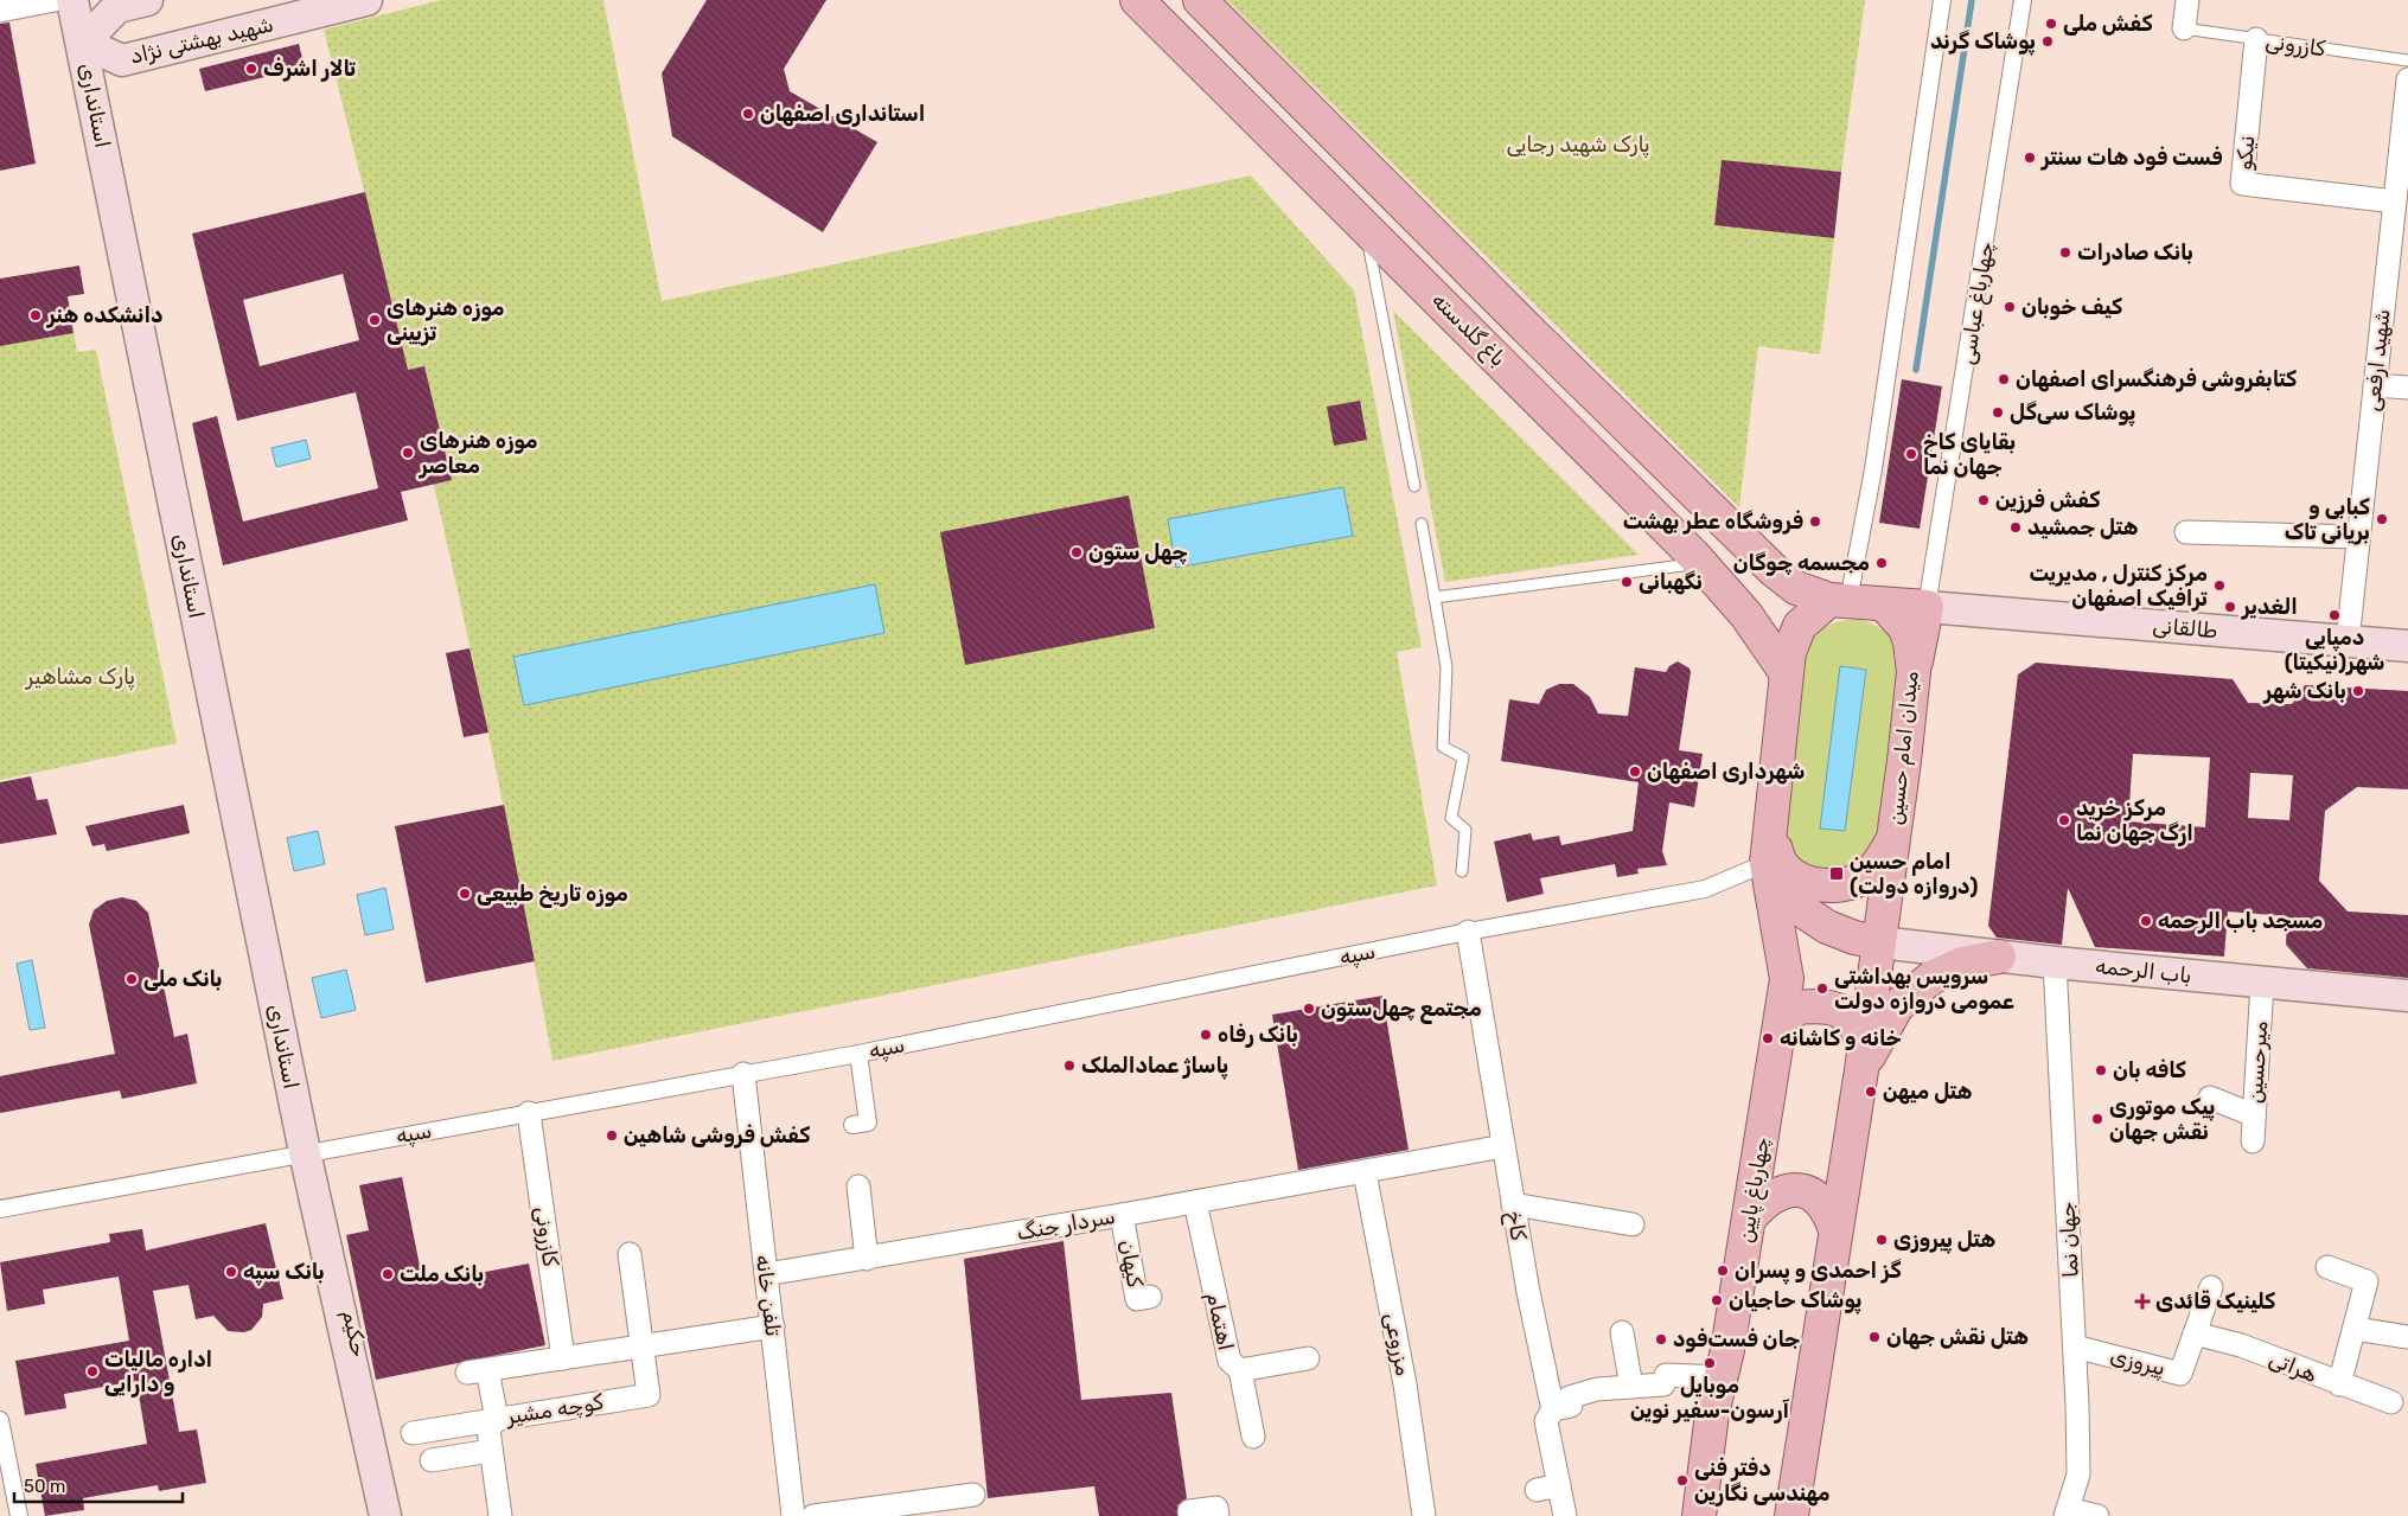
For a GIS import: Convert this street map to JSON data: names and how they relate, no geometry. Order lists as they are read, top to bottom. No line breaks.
{"streets":{"main road":["شهید بهشتی نژاد","استانداری","باغ گلدسته","طالقانی","میدان امام حسین","باب الرحمه","چهارباغ پایین","حکیم"],"street":["کازرونی","نیکو","چهارباغ عباسی","شهید ارفعی","سپه","میرحسین","سردار جنگ","کاخ","جهان نما","کیهان","تلفن خانه","اهتمام","مزروعی","پیروزی","هراتی","كوچه مشير"]},"crossings":[["شهید بهشتی نژاد","استانداری"],["کازرونی","نیکو"],["کازرونی","سپه"],["استانداری","سپه"],["استانداری","حکیم"],["نیکو","شهید ارفعی"],["چهارباغ عباسی","طالقانی"],["باغ گلدسته","میدان امام حسین"],["شهید ارفعی","طالقانی"],["میدان امام حسین","سپه"],["میدان امام حسین","باب الرحمه"],["میدان امام حسین","چهارباغ پایین"],["سپه","چهارباغ پایین"],["سپه","کاخ"],["سپه","تلفن خانه"],["سپه","حکیم"],["باب الرحمه","میرحسین"],["باب الرحمه","جهان نما"],["سردار جنگ","کاخ"],["سردار جنگ","کیهان"],["سردار جنگ","تلفن خانه"],["سردار جنگ","اهتمام"],["سردار جنگ","مزروعی"],["جهان نما","پیروزی"],["پیروزی","هراتی"]],"parks":["پارک شهید رجایی","پارک مشاهیر"],"places":{"other":["کفش ملی","پوشاک گرند","تالار اشرف","استانداری اصفهان","فست فود هات سنتر","بانک صادرات","کیف خوبان","دانشکده هنر","موزه هنرهای تزیینی","کتابفروشی فرهنگسرای اصفهان","پوشاک سی‌گل","موزه هنرهای معاصر","بقایای کاخ جهان نما","کفش فرزین","کبابی و بریانی تاک","فروشگاه عطر بهشت","هتل جمشید","چهل ستون","مجسمه چوگان","نگهبانی","مرکز کنترل , مدیریت ترافیک اصفهان","الغدیر","دمپایی شهر(نیکیتا)","بانک شهر","شهرداری اصفهان","مرکز خرید ارگ جهان نما","موزه تاریخ طبیعی","مسجد باب الرحمه","بانک ملی","سرویس بهداشتی عمومی دروازه دولت","مجتمع چهل‌ستون","بانک رفاه","خانه و کاشانه","پاساژ عمادالملک","کافه بان","هتل میهن","پیک موتوری نقش جهان","کفش فروشی شاهین","هتل پیروزی","گز احمدی و پسران","بانک سپه","بانک ملت","پوشاک حاجیان","هتل نقش جهان","جان فست‌فود","موبایل آرسون-سفیر نوين","اداره مالیات و دارایی","دفتر فنی مهندسی نگارین"],"transit":["امام حسین (دروازه دولت)"],"health":["کلینیک قائدی"]},"scale_bar":"50 m"}
